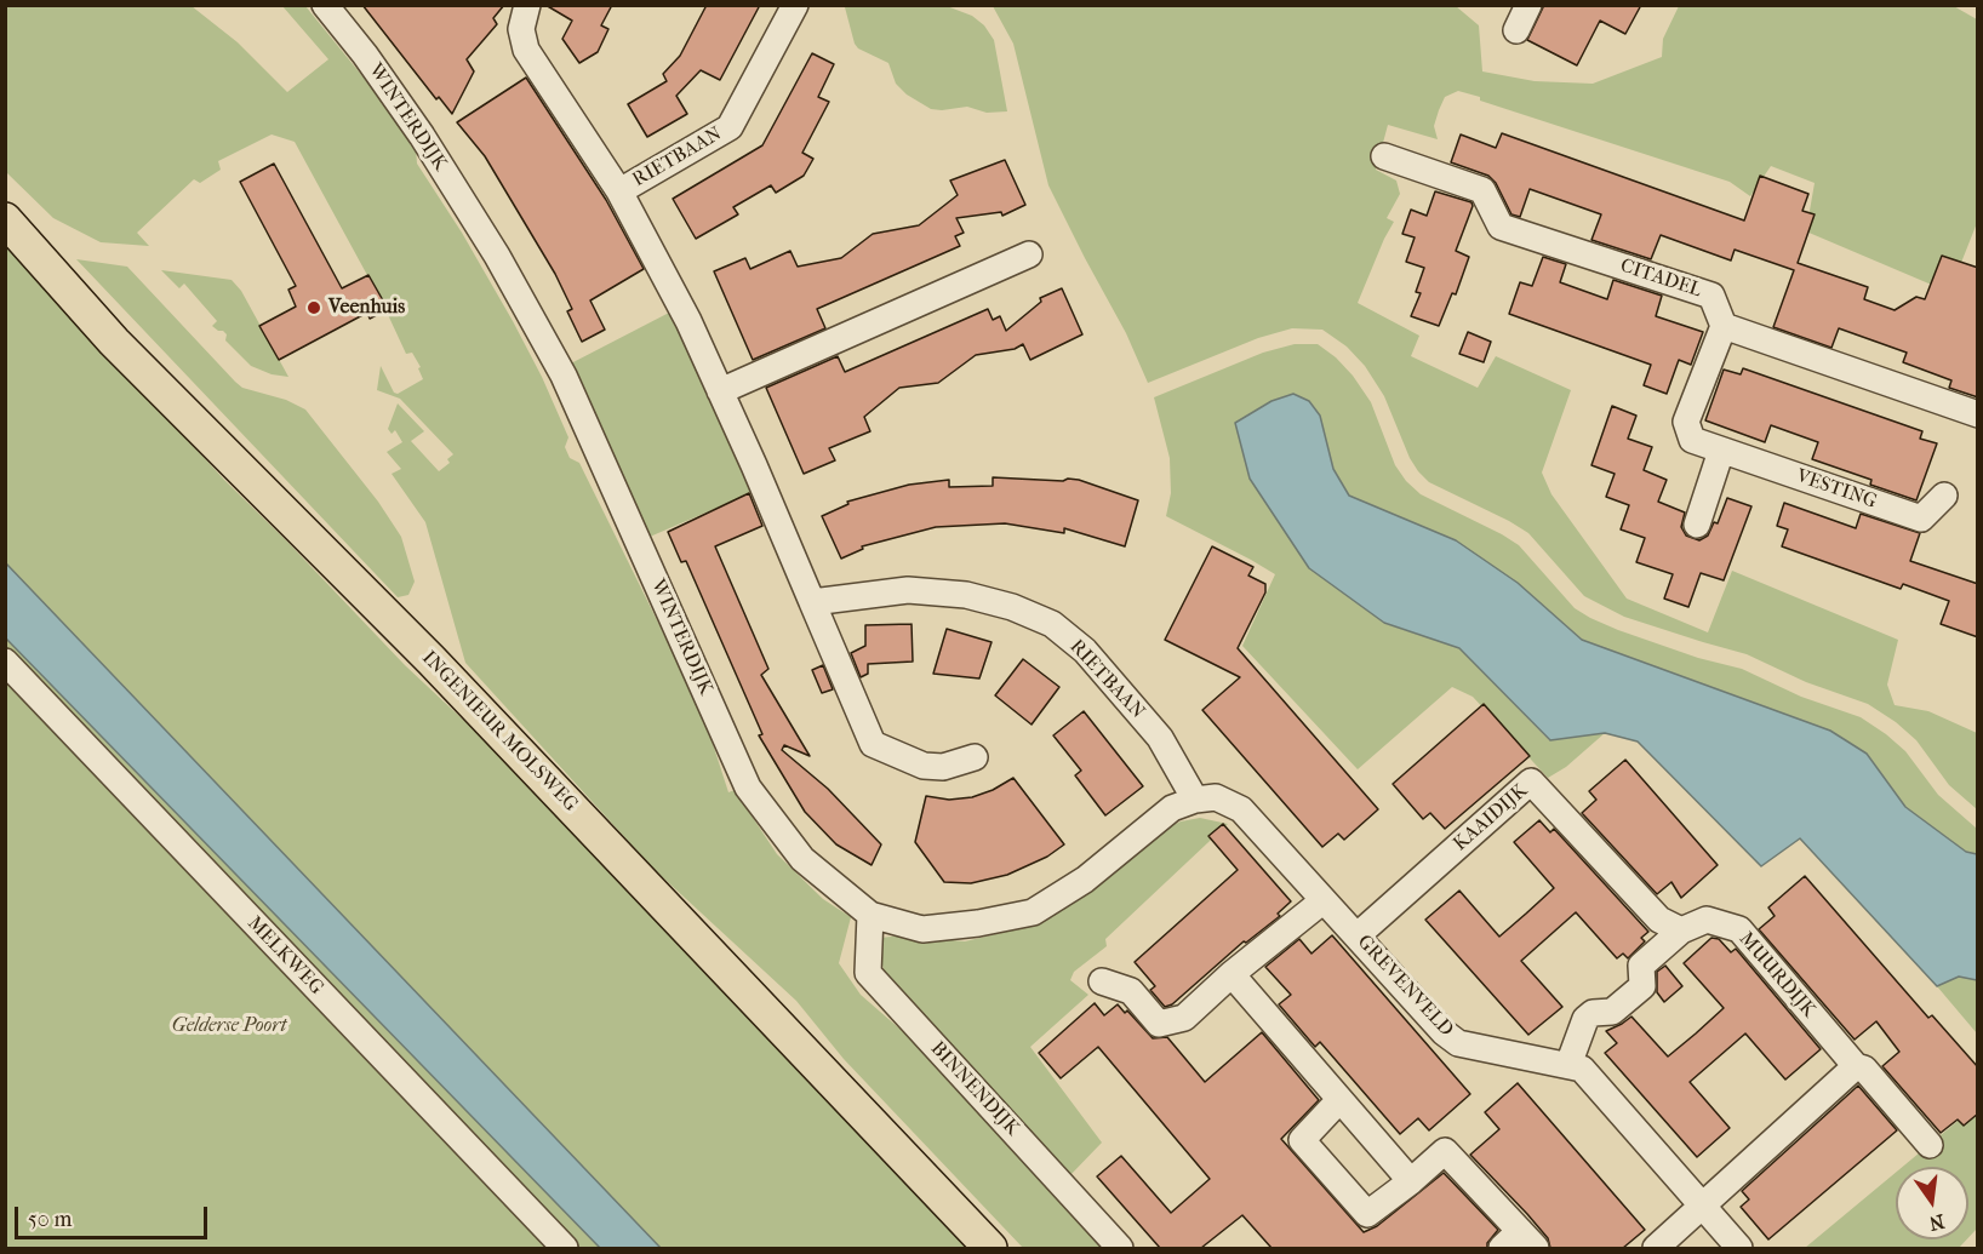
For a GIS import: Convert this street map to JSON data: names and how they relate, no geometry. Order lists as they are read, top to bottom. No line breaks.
{"streets":{"main road":["INGENIEUR MOLSWEG"],"street":["WINTERDIJK","RIETBAAN","CITADEL","VESTING","KAAIDIJK","MELKWEG","MUURDIJK","GREVENVELD","BINNENDIJK"]},"crossings":[["WINTERDIJK","RIETBAAN"],["WINTERDIJK","GREVENVELD"],["WINTERDIJK","BINNENDIJK"],["RIETBAAN","GREVENVELD"],["CITADEL","VESTING"],["KAAIDIJK","MUURDIJK"],["KAAIDIJK","GREVENVELD"]],"parks":["Gelderse Poort"],"places":["Veenhuis"],"scale_bar":"50 m","north":"bottom"}
